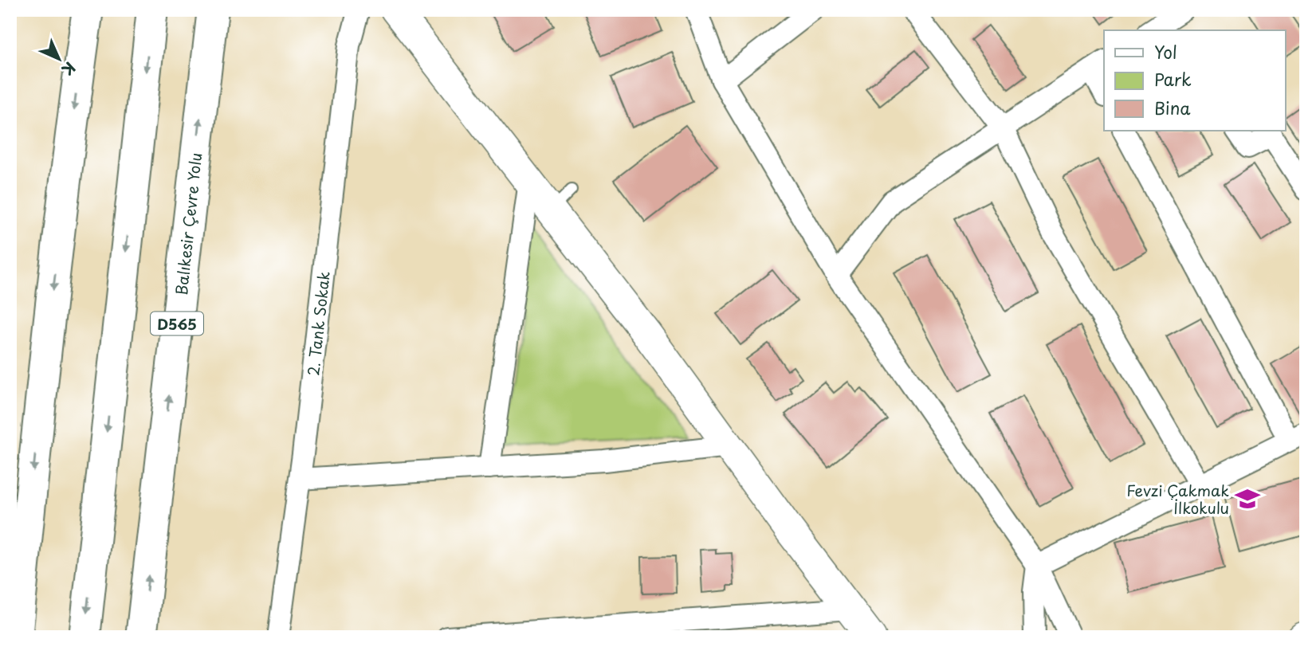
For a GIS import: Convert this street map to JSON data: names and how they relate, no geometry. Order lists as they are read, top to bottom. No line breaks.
{"streets":{"highway":["Balıkesir Çevre Yolu","D565"],"street":["2. Tank Sokak"]},"places":{"school or university":["Fevzi Çakmak İlkokulu"]},"legend":["Yol","Park","Bina"],"north":"bottom right"}
